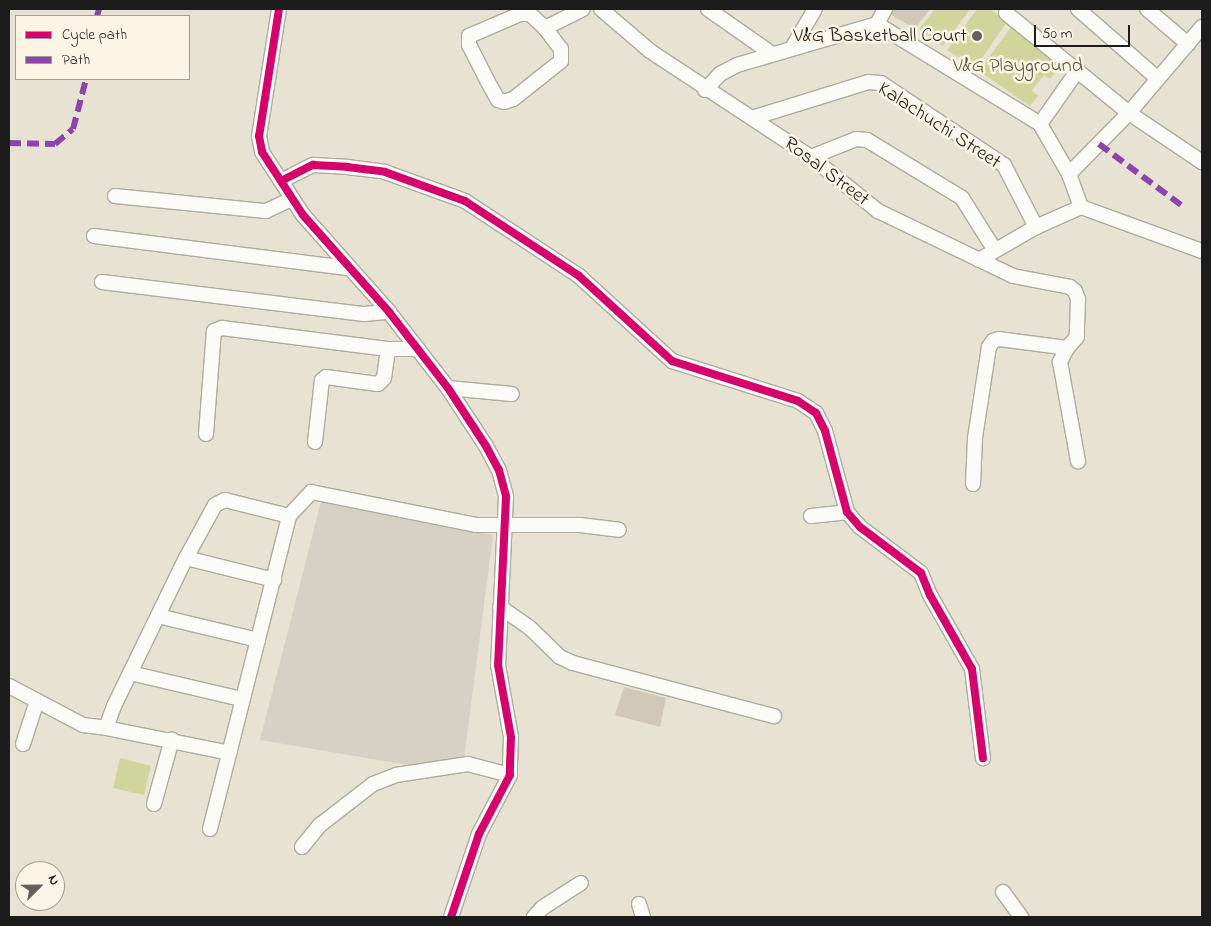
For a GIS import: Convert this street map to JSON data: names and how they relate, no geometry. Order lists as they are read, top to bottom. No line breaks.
{"streets":{"street":["Kalachuchi Street","Rosal Street"]},"crossings":[["Kalachuchi Street","Rosal Street"]],"parks":["V&G Playground"],"places":["V&G Basketball Court"],"legend":["Cycle path","Path"],"scale_bar":"50 m","north":"top right"}
